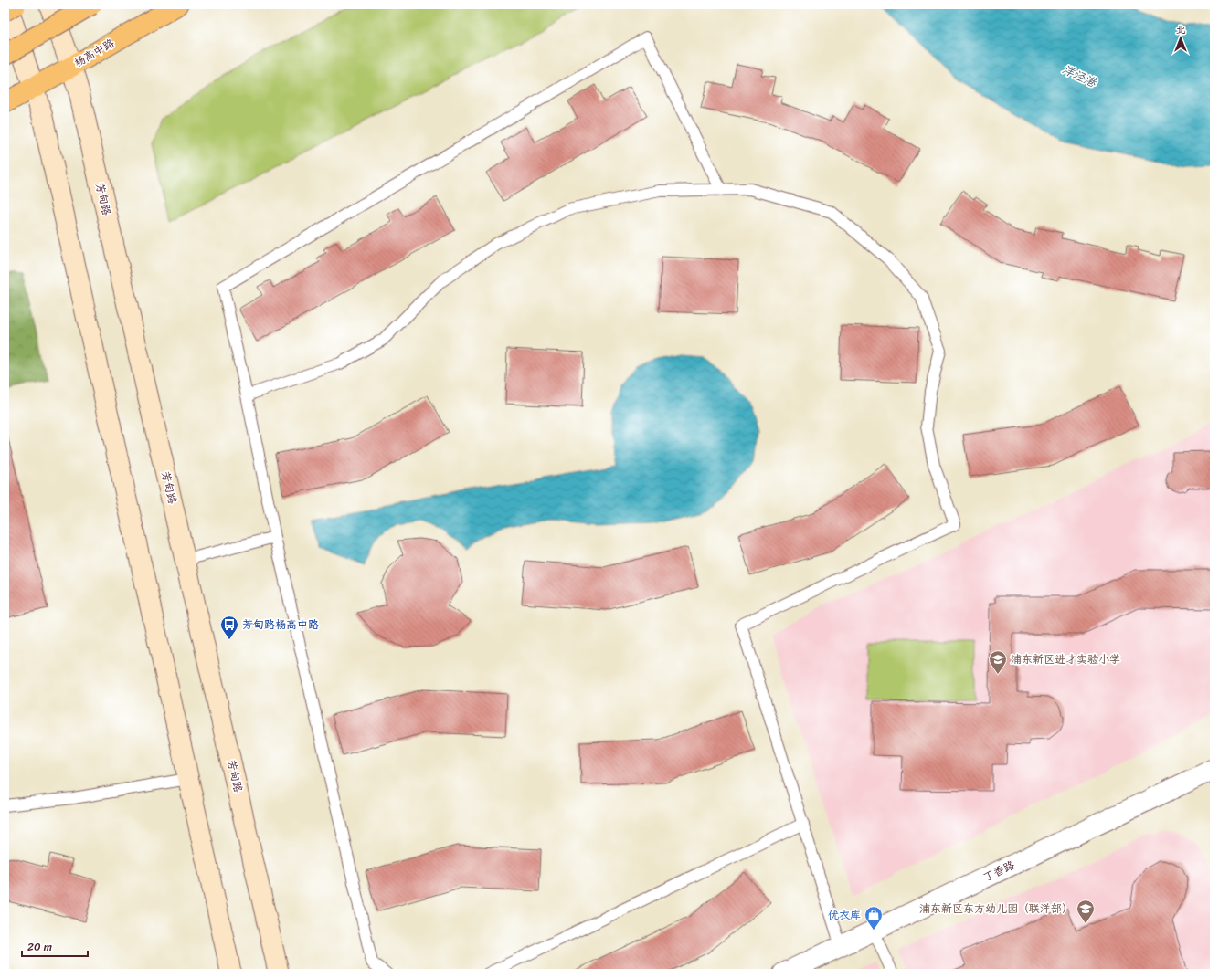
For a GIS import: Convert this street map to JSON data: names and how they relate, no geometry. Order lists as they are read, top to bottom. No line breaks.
{"streets":{"main road":["杨高中路","芳甸路"],"street":["丁香路"]},"crossings":[["杨高中路","芳甸路"]],"water":["洋泾港"],"places":{"bus stop":["芳甸路杨高中路"],"school or university":["浦东新区进才实验小学","浦东新区东方幼儿园（联洋部）"],"shop":["优衣库"]},"scale_bar":"20 m","north":"top"}
